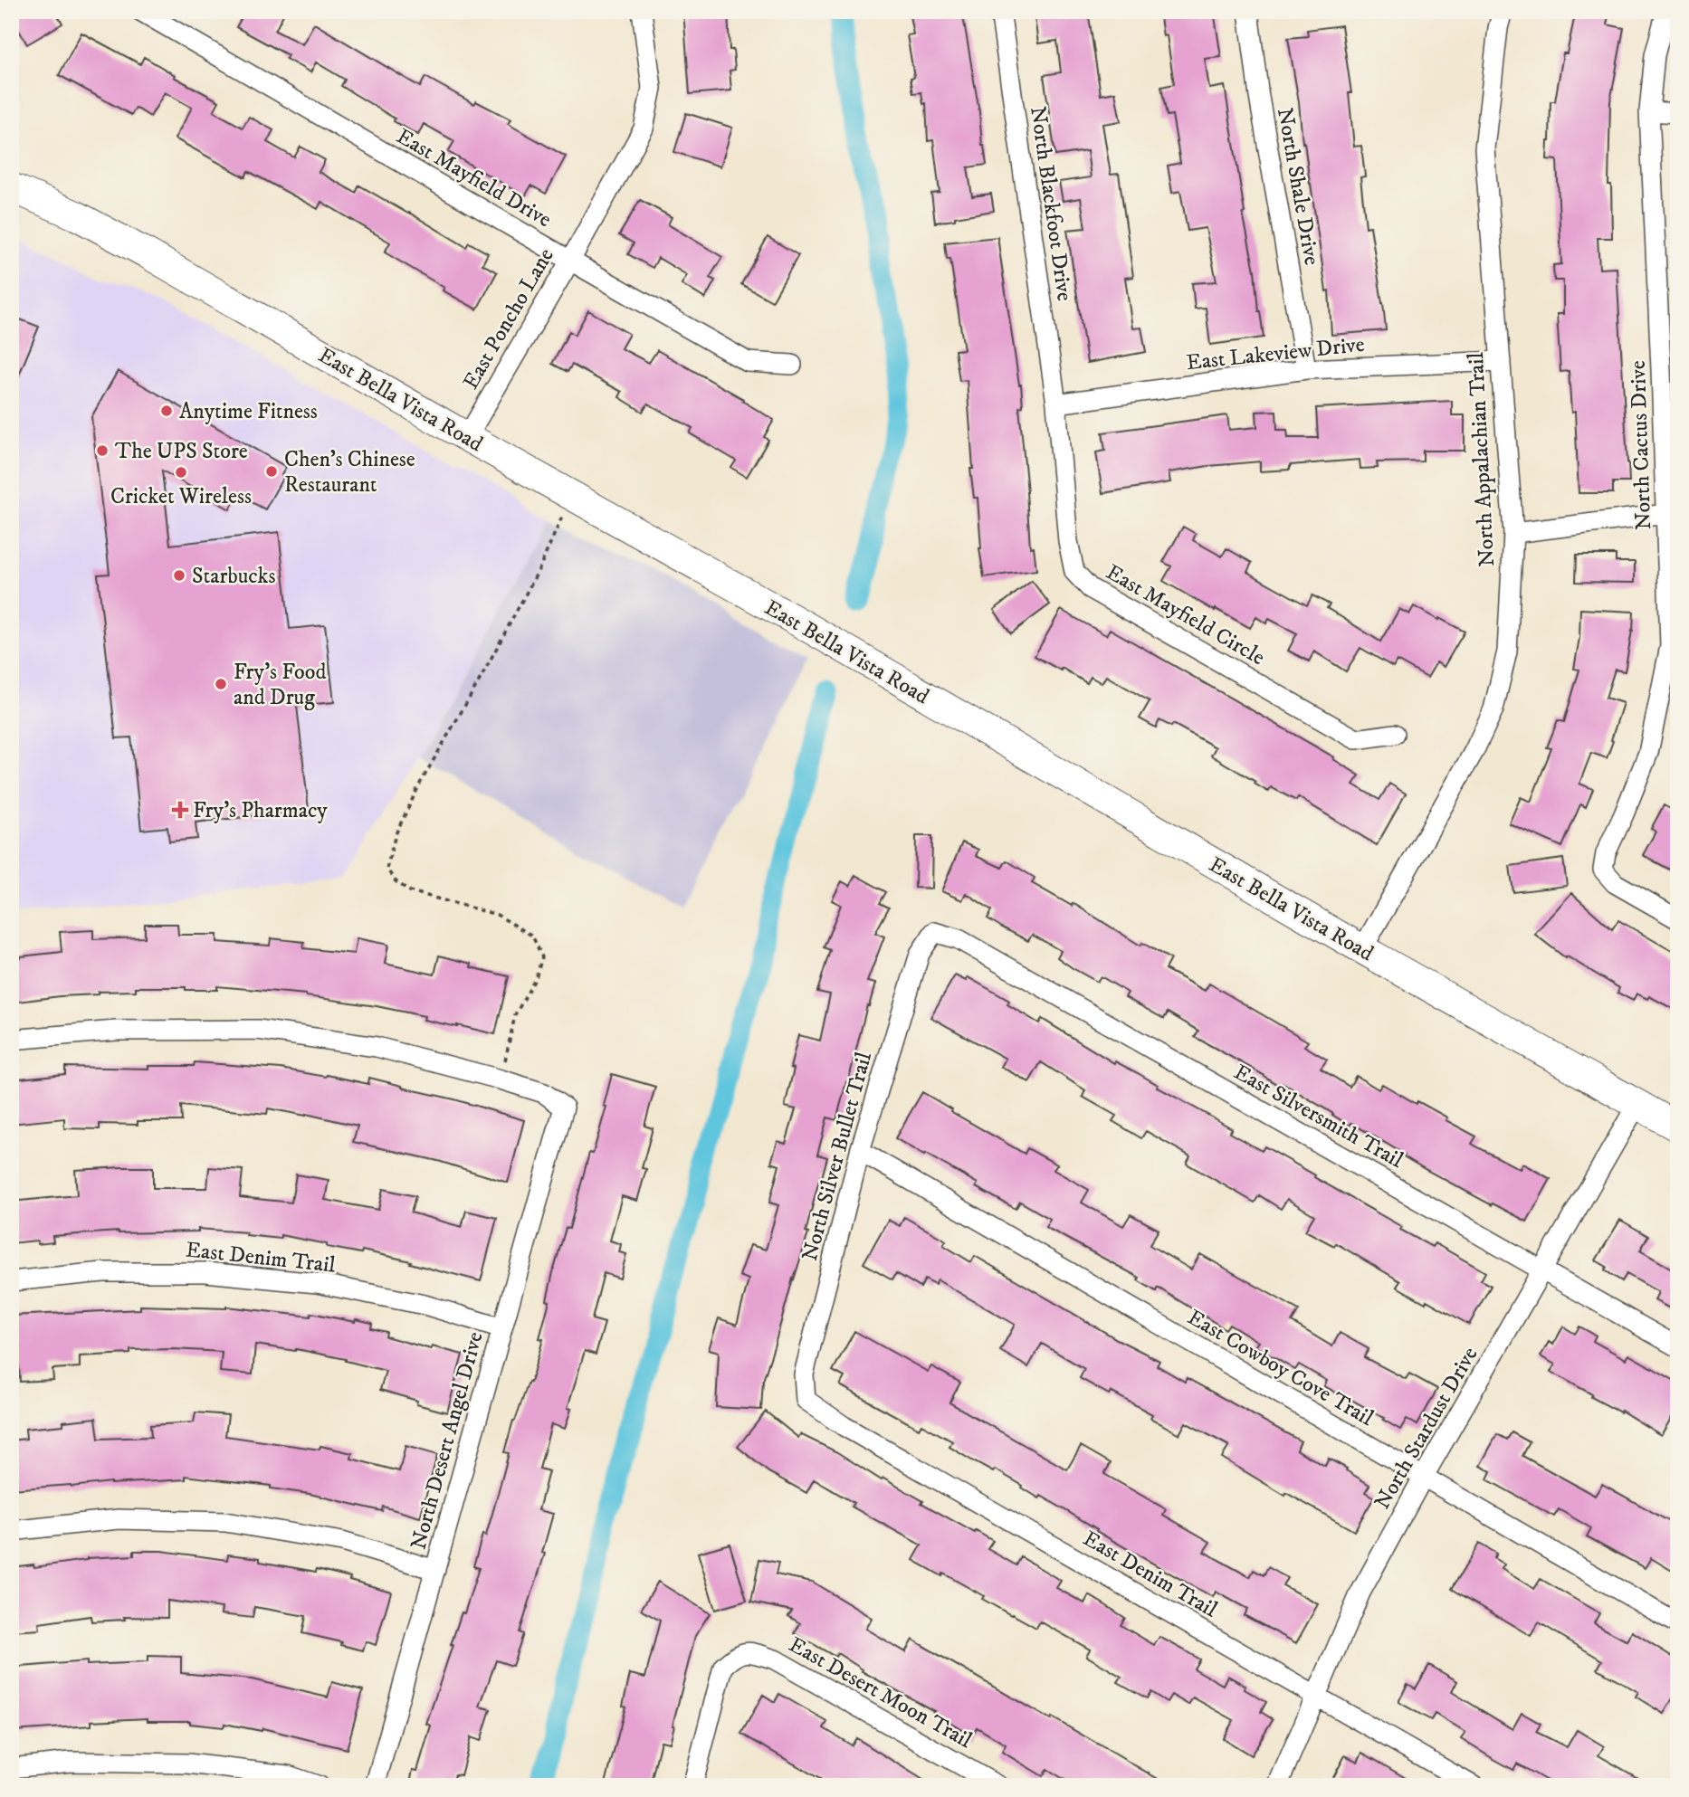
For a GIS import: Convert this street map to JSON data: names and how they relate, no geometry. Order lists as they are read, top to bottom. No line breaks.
{"streets":{"street":["East Mayfield Drive","North Shale Drive","North Blackfoot Drive","East Poncho Lane","East Lakeview Drive","East Bella Vista Road","North Cactus Drive","North Appalachian Trail","East Mayfield Circle","East Silversmith Trail","North Silver Bullet Trail","East Denim Trail","East Cowboy Cove Trail","North Stardust Drive","North Desert Angel Drive","East Desert Moon Trail"]},"crossings":[["East Mayfield Drive","East Poncho Lane"],["North Shale Drive","East Lakeview Drive"],["North Blackfoot Drive","East Lakeview Drive"],["North Blackfoot Drive","East Mayfield Circle"],["East Poncho Lane","East Bella Vista Road"],["East Lakeview Drive","North Appalachian Trail"],["East Lakeview Drive","East Mayfield Circle"],["East Bella Vista Road","North Appalachian Trail"],["East Bella Vista Road","North Stardust Drive"],["East Silversmith Trail","North Silver Bullet Trail"],["East Silversmith Trail","North Stardust Drive"],["North Silver Bullet Trail","East Denim Trail"],["North Silver Bullet Trail","East Cowboy Cove Trail"],["East Denim Trail","North Stardust Drive"],["East Denim Trail","North Desert Angel Drive"],["East Cowboy Cove Trail","North Stardust Drive"]],"places":{"other":["Anytime Fitness","The UPS Store","Chen's Chinese Restaurant","Cricket Wireless","Starbucks","Fry's Food and Drug"],"health":["Fry's Pharmacy"]}}
